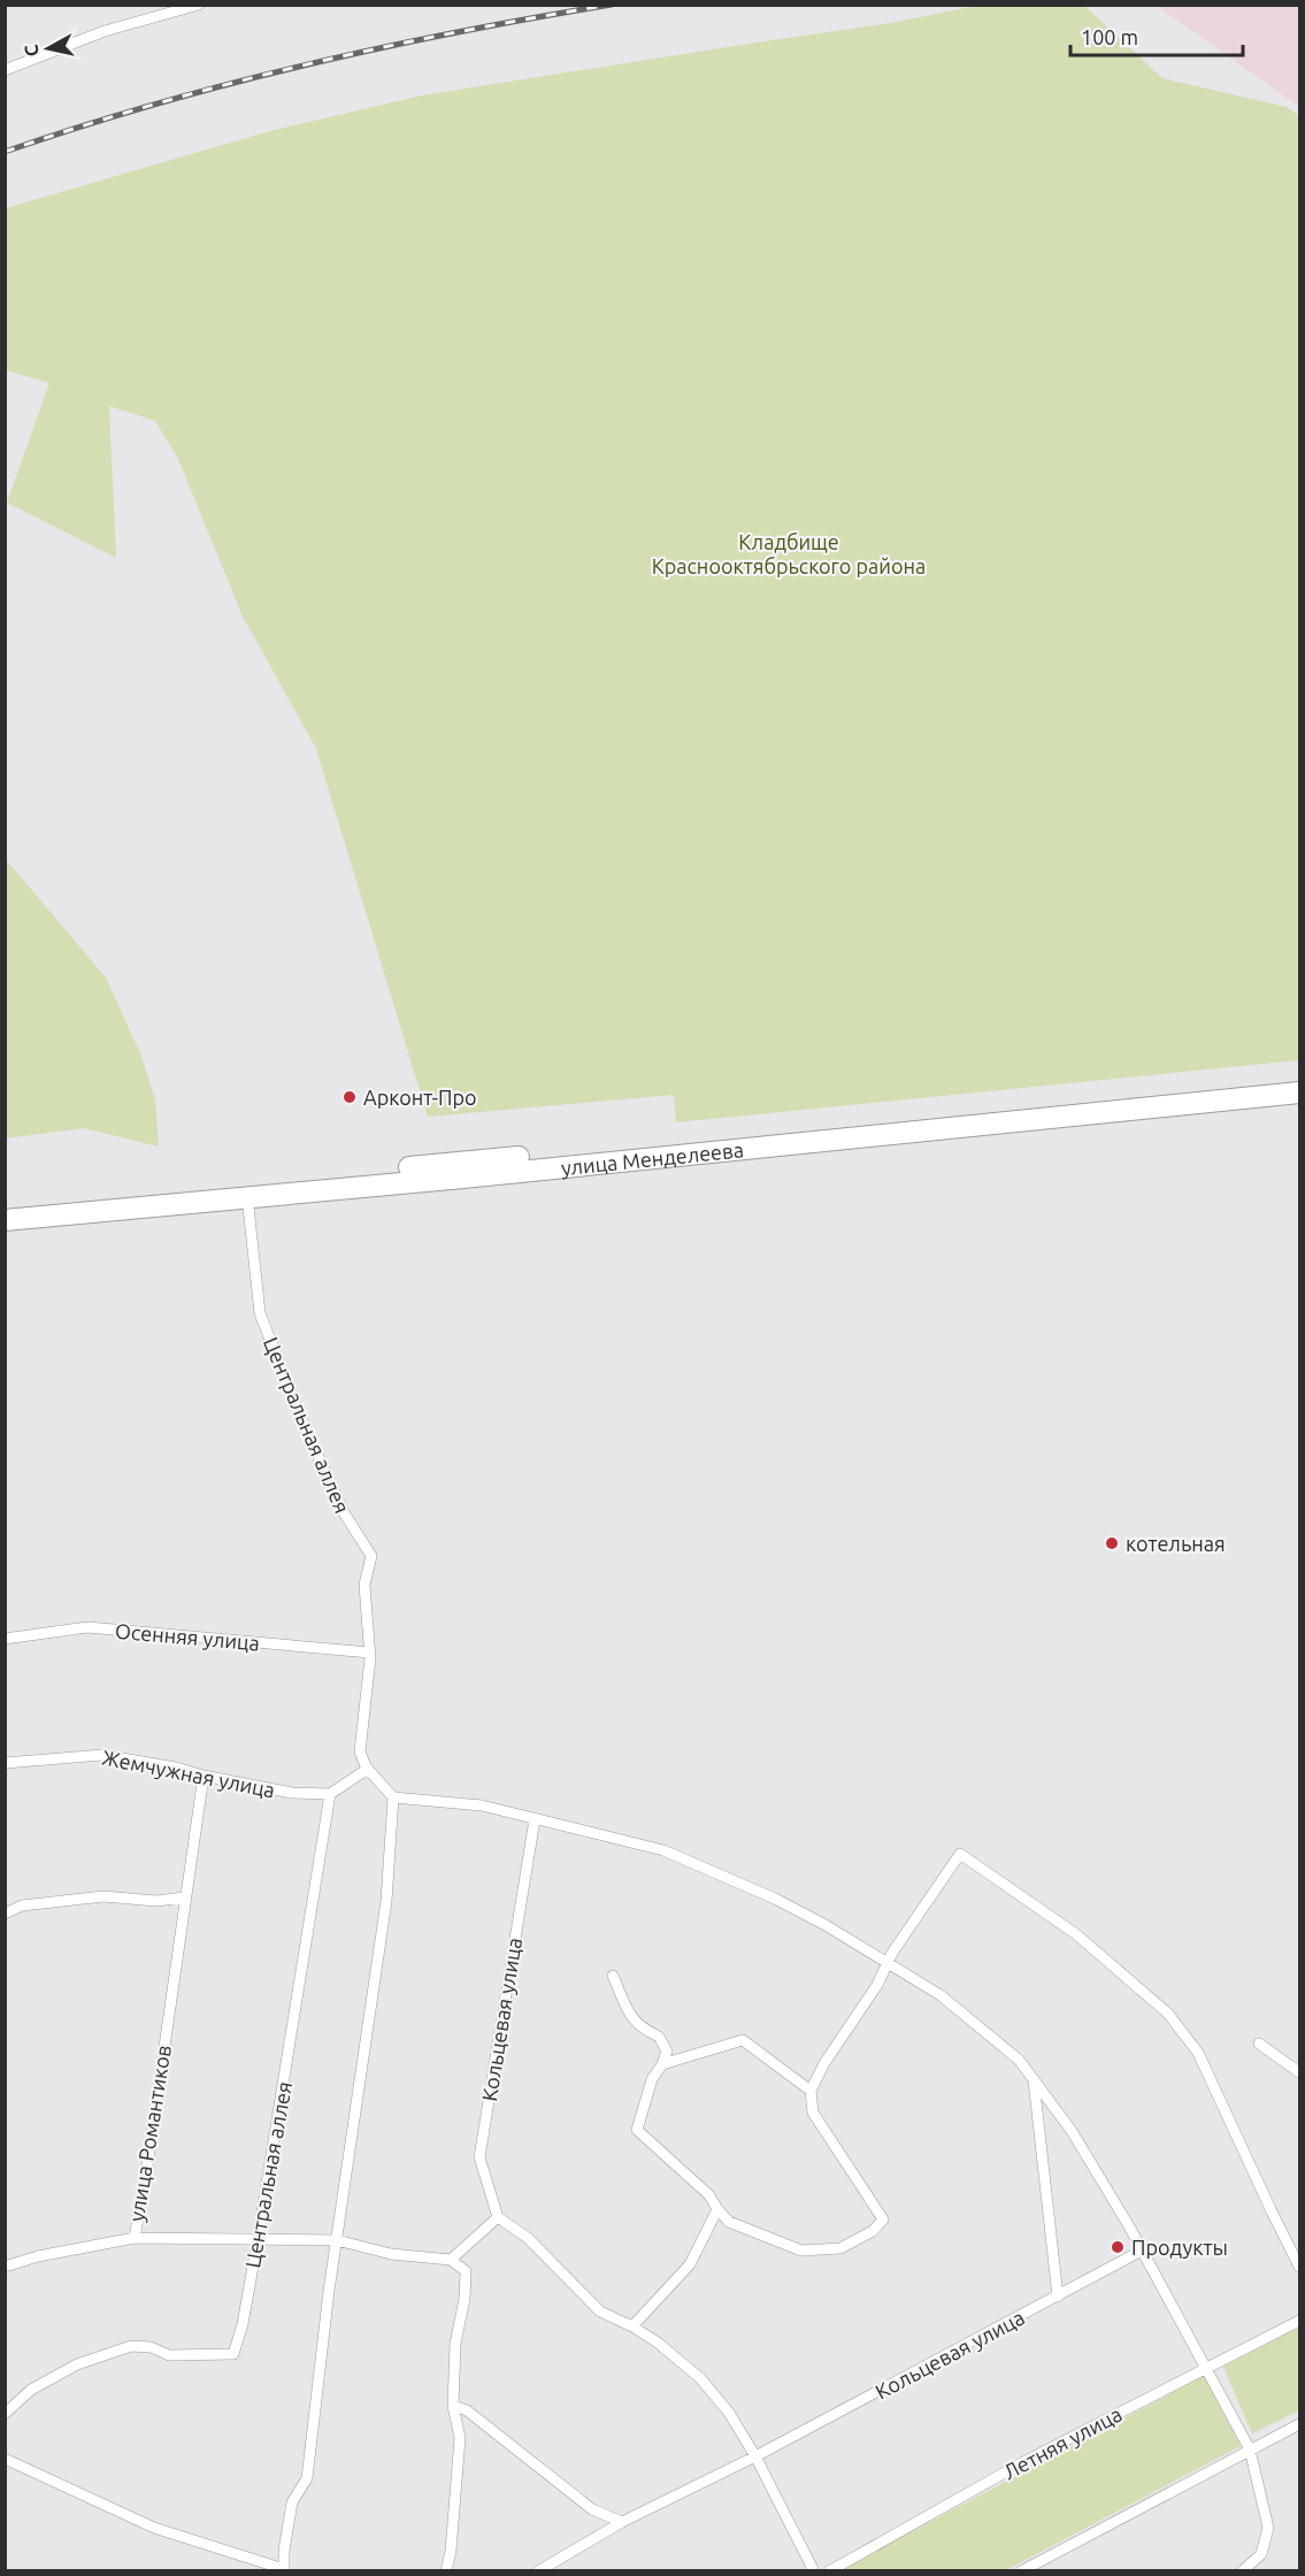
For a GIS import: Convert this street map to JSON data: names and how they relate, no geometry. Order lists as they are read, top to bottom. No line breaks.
{"streets":{"highway":["улица Менделеева"],"street":["Центральная аллея","Осенняя улица","Жемчужная улица","Кольцевая улица","улица Романтиков","Летняя улица"]},"crossings":[["улица Менделеева","Центральная аллея"],["Центральная аллея","Осенняя улица"],["Центральная аллея","Жемчужная улица"],["Жемчужная улица","улица Романтиков"]],"parks":["Кладбище Краснооктябрьского района"],"places":["Арконт-Про","котельная","Продукты"],"scale_bar":"100 m","north":"left"}
